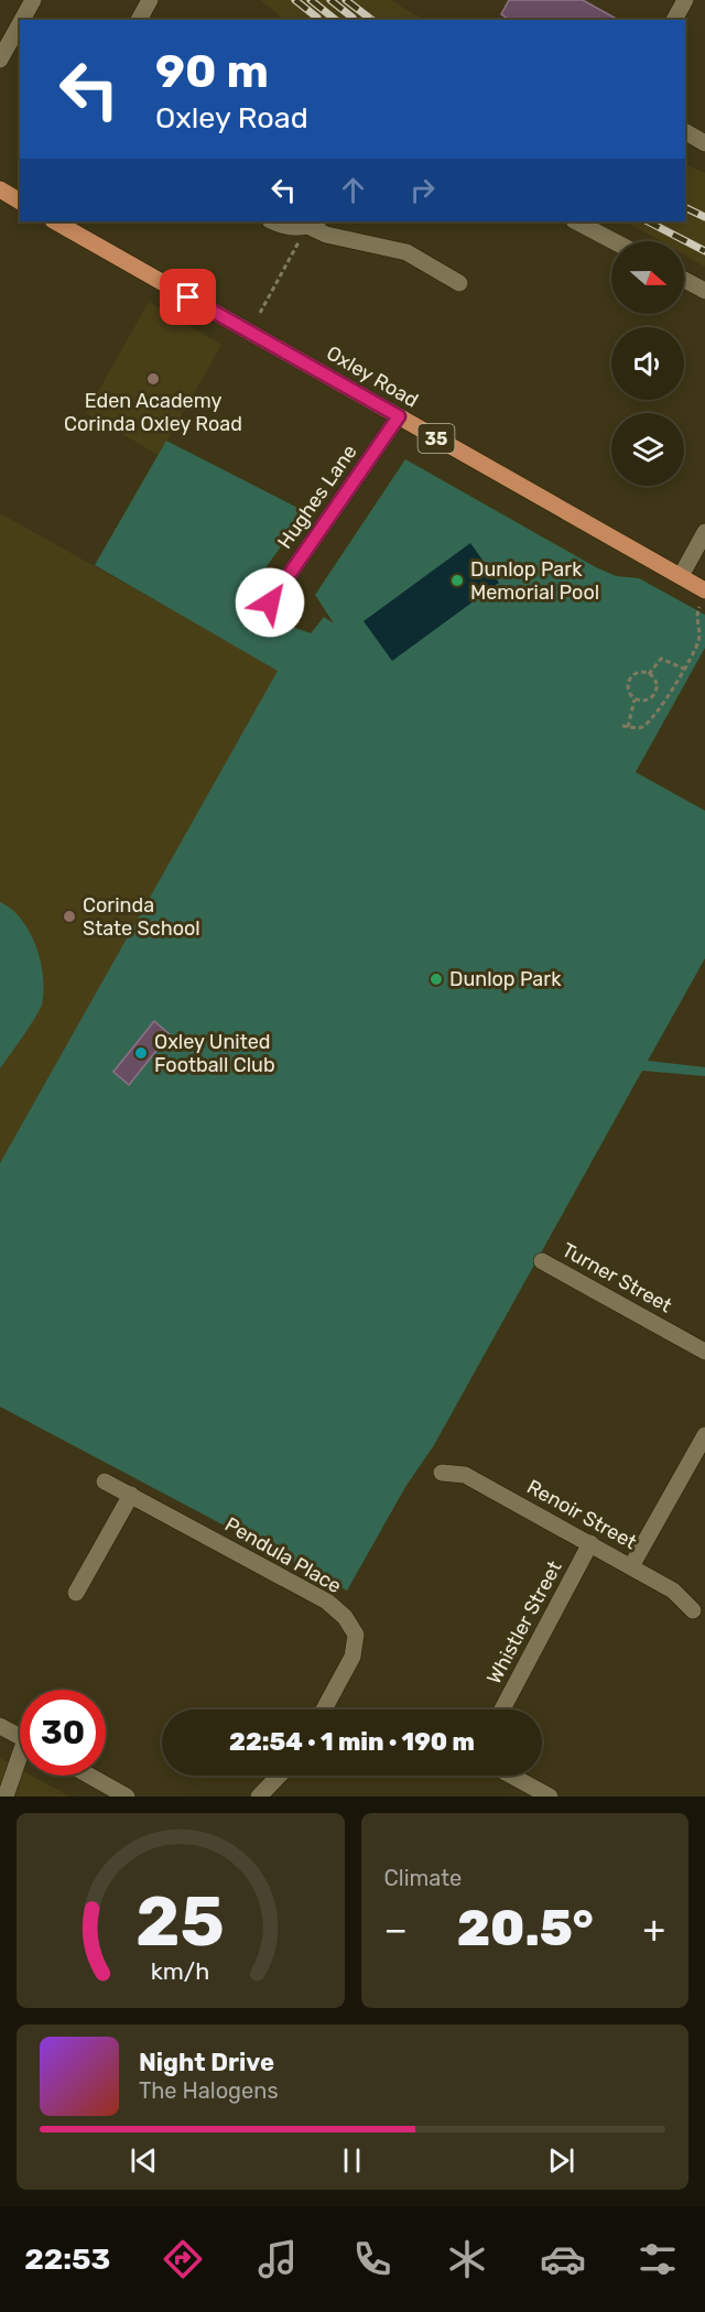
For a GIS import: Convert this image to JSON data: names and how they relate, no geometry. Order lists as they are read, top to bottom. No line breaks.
{"streets":{"main road":["Oxley Road","35"],"street":["Hughes Lane","Turner Street","Renoir Street","Pendula Place","Whistler Street"]},"crossings":[["Oxley Road","Hughes Lane"],["Renoir Street","Whistler Street"]],"places":["Eden Academy Corinda Oxley Road","Dunlop Park Memorial Pool","Corinda State School","Dunlop Park","Oxley United Football Club"],"north":"right","page":{"turn":["90 m","Oxley Road"],"limit":"30","trip":"22:54 · 1 min · 190 m","tile":"Climate","heat":["−","20.5°","+"],"song":["Night Drive","The Halogens"],"tabs":"22:53","gauge":["25","km/h"]}}
